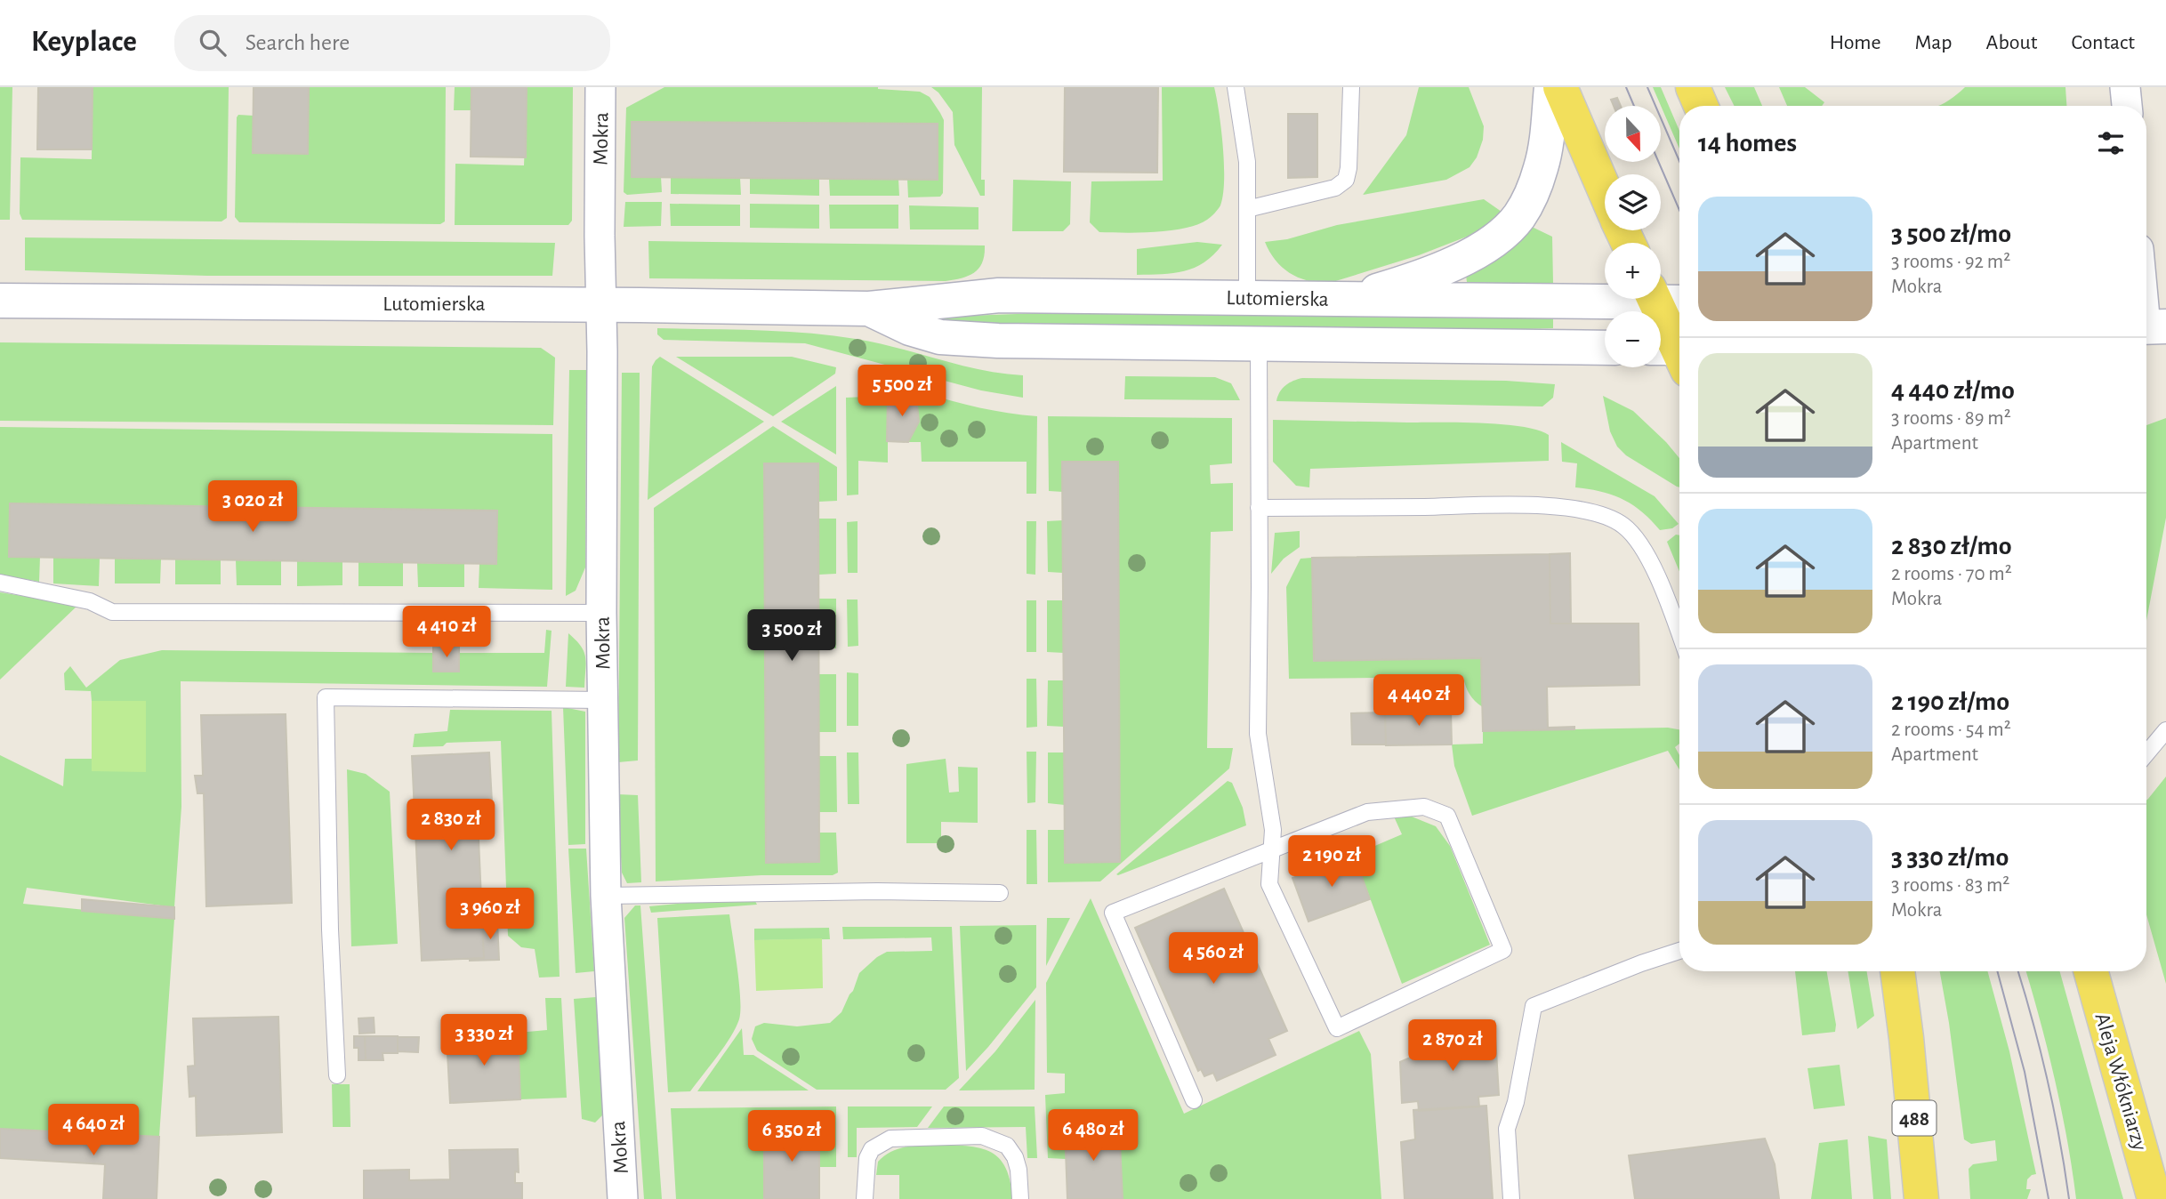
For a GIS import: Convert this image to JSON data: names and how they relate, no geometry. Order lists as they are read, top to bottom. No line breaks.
{"streets":{"main road":["Lutomierska","Aleja Włókniarzy","488"],"street":["Mokra"]},"crossings":[["Mokra","Lutomierska"]],"north":"bottom","page":{"header":"Keyplace","search":"Search here","nav":["Home","Map","About","Contact"],"map_buttons":["+","−"],"heading":"14 homes","list":[{"name":"3 500 zł/mo","note":"3 rooms · 92 m² · Mokra"},{"name":"4 440 zł/mo","note":"3 rooms · 89 m² · Apartment"},{"name":"2 830 zł/mo","note":"2 rooms · 70 m² · Mokra"},{"name":"2 190 zł/mo","note":"2 rooms · 54 m² · Apartment"},{"name":"3 330 zł/mo","note":"3 rooms · 83 m² · Mokra"}],"price":["5 500 zł","3 020 zł","4 410 zł","3 500 zł","4 440 zł","2 830 zł","2 190 zł","3 960 zł","4 560 zł","3 330 zł","2 870 zł","4 640 zł","6 480 zł","6 350 zł"]}}
